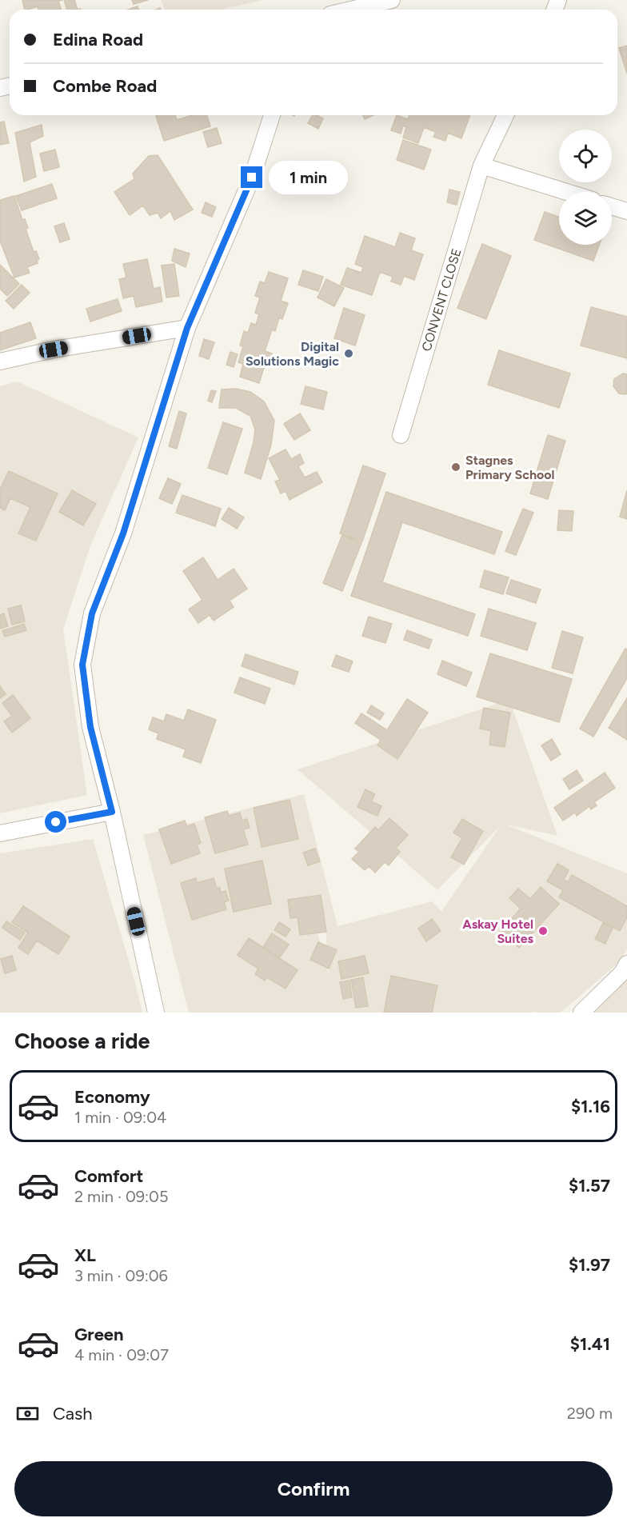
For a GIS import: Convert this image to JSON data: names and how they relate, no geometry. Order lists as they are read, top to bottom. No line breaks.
{"streets":{"street":["CONVENT CLOSE"]},"places":["Digital Solutions Magic","Stagnes Primary School","Askay Hotel Suites"],"page":{"banner":["Edina Road","Combe Road"],"bubble":"1 min","heading":"Choose a ride","list":[{"name":"Economy","note":"1 min · 09:04","value":"$1.16"},{"name":"Comfort","note":"2 min · 09:05","value":"$1.57"},{"name":"XL","note":"3 min · 09:06","value":"$1.97"},{"name":"Green","note":"4 min · 09:07","value":"$1.41"}],"pay":["Cash","290 m"],"buttons":"Confirm"}}
